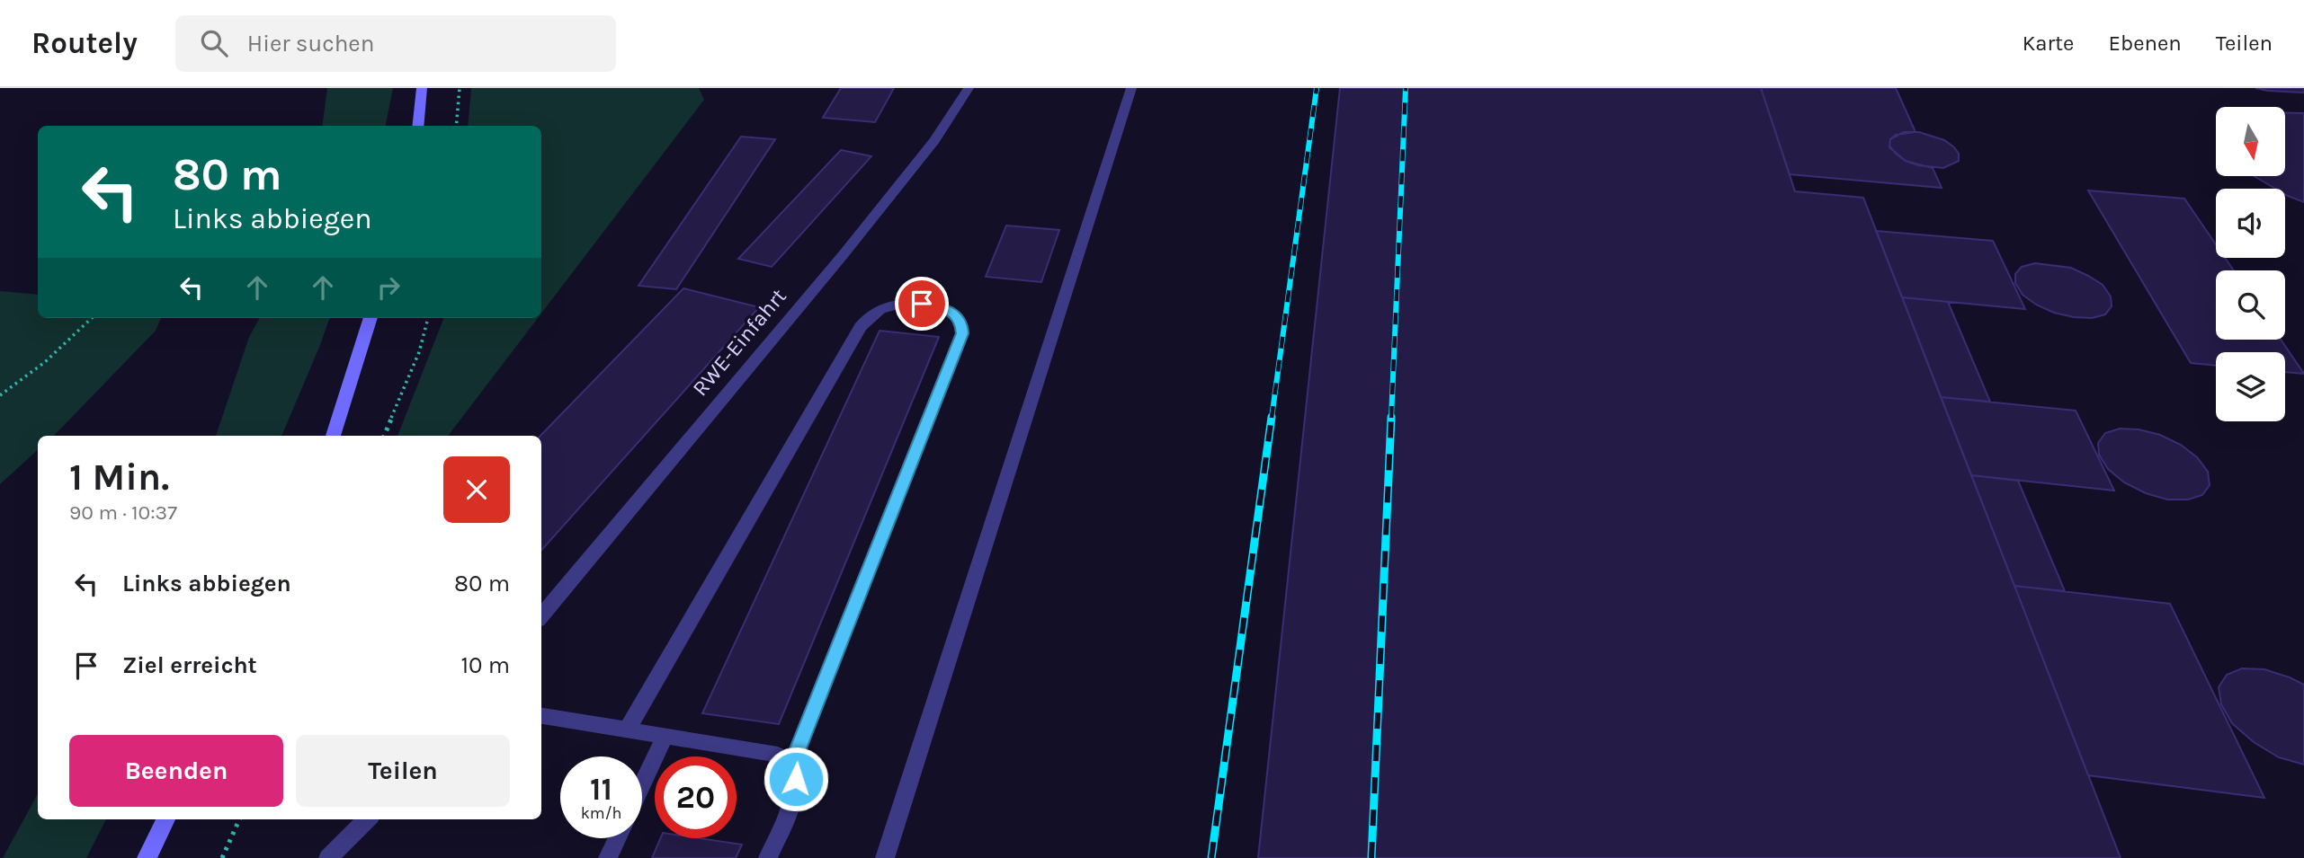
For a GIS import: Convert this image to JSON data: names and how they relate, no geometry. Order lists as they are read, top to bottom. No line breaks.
{"streets":{"lane":["RWE-Einfahrt"]},"north":"bottom","page":{"header":"Routely","search":"Hier suchen","nav":["Karte","Ebenen","Teilen"],"turn":["80 m","Links abbiegen"],"heading":["1 Min.","90 m · 10:37"],"list":[{"name":"Links abbiegen","value":"80 m"},{"name":"Ziel erreicht","value":"10 m"}],"buttons":["Beenden","Teilen"],"speed":"11 km/h","limit":"20"}}
